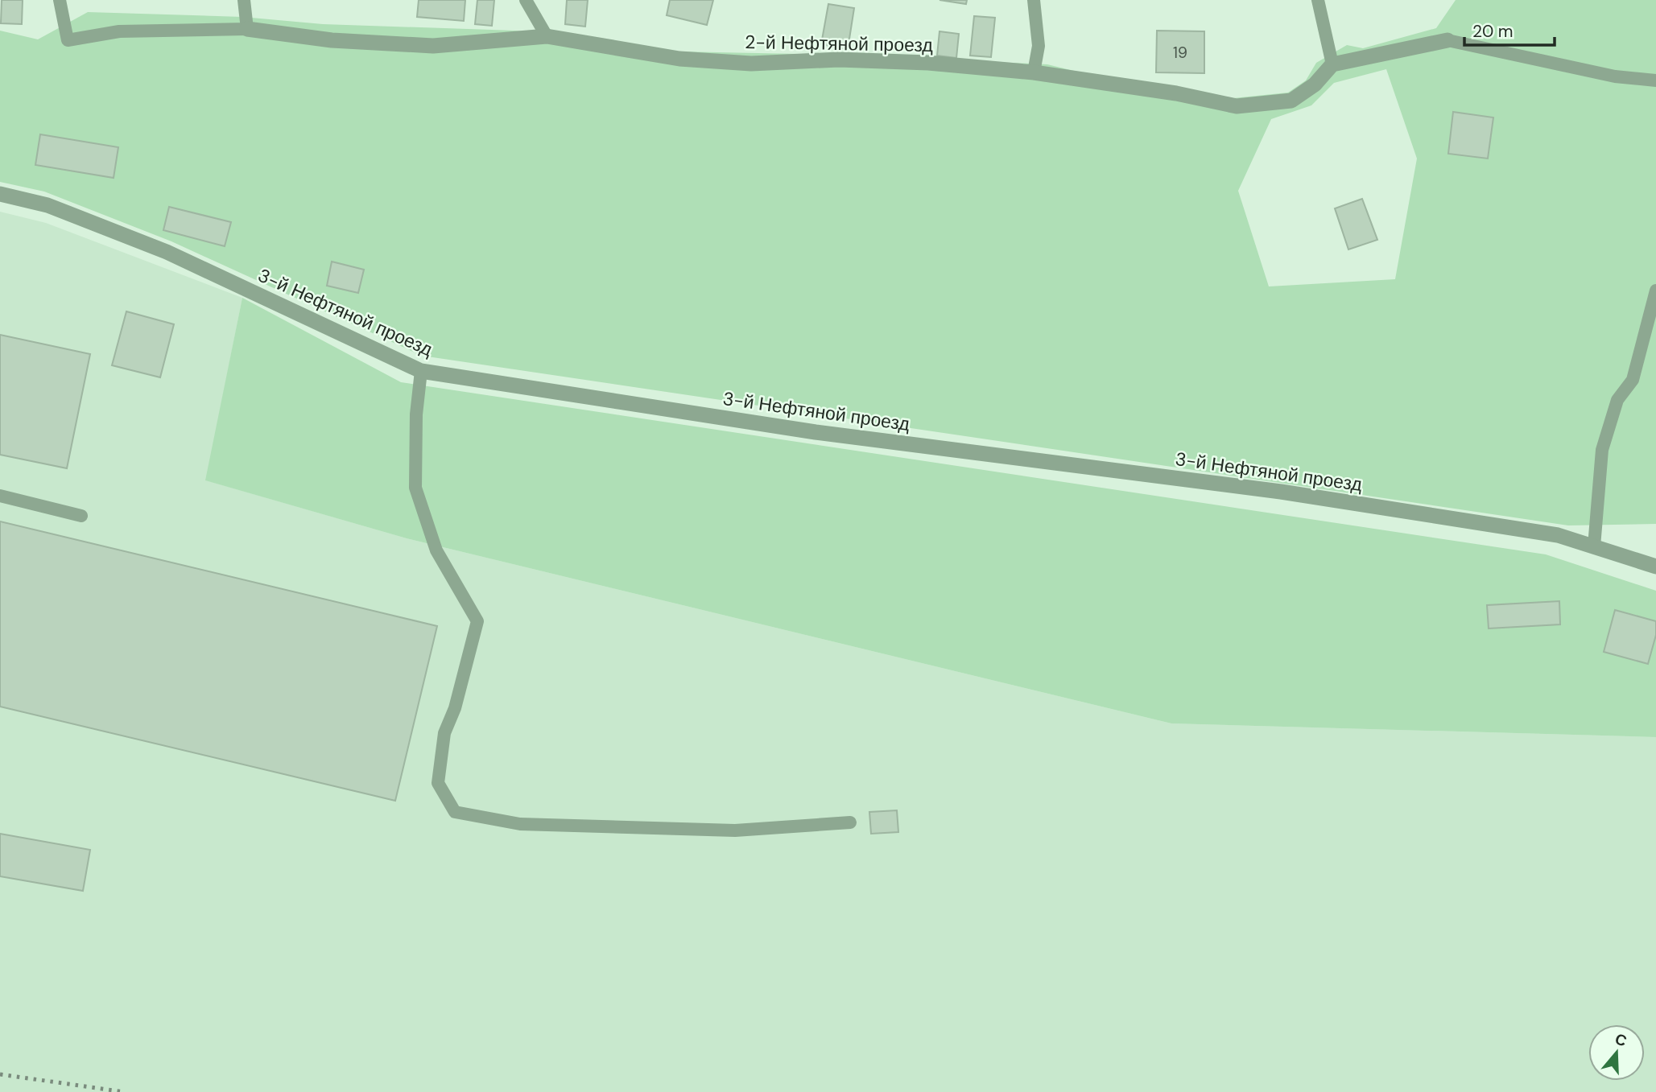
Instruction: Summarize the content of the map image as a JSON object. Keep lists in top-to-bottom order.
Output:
{
  "streets": {
    "street": ["2-й Нефтяной проезд", "3-й Нефтяной проезд"]
  },
  "house_numbers": ["19"],
  "scale_bar": "20 m",
  "north": "top"
}
